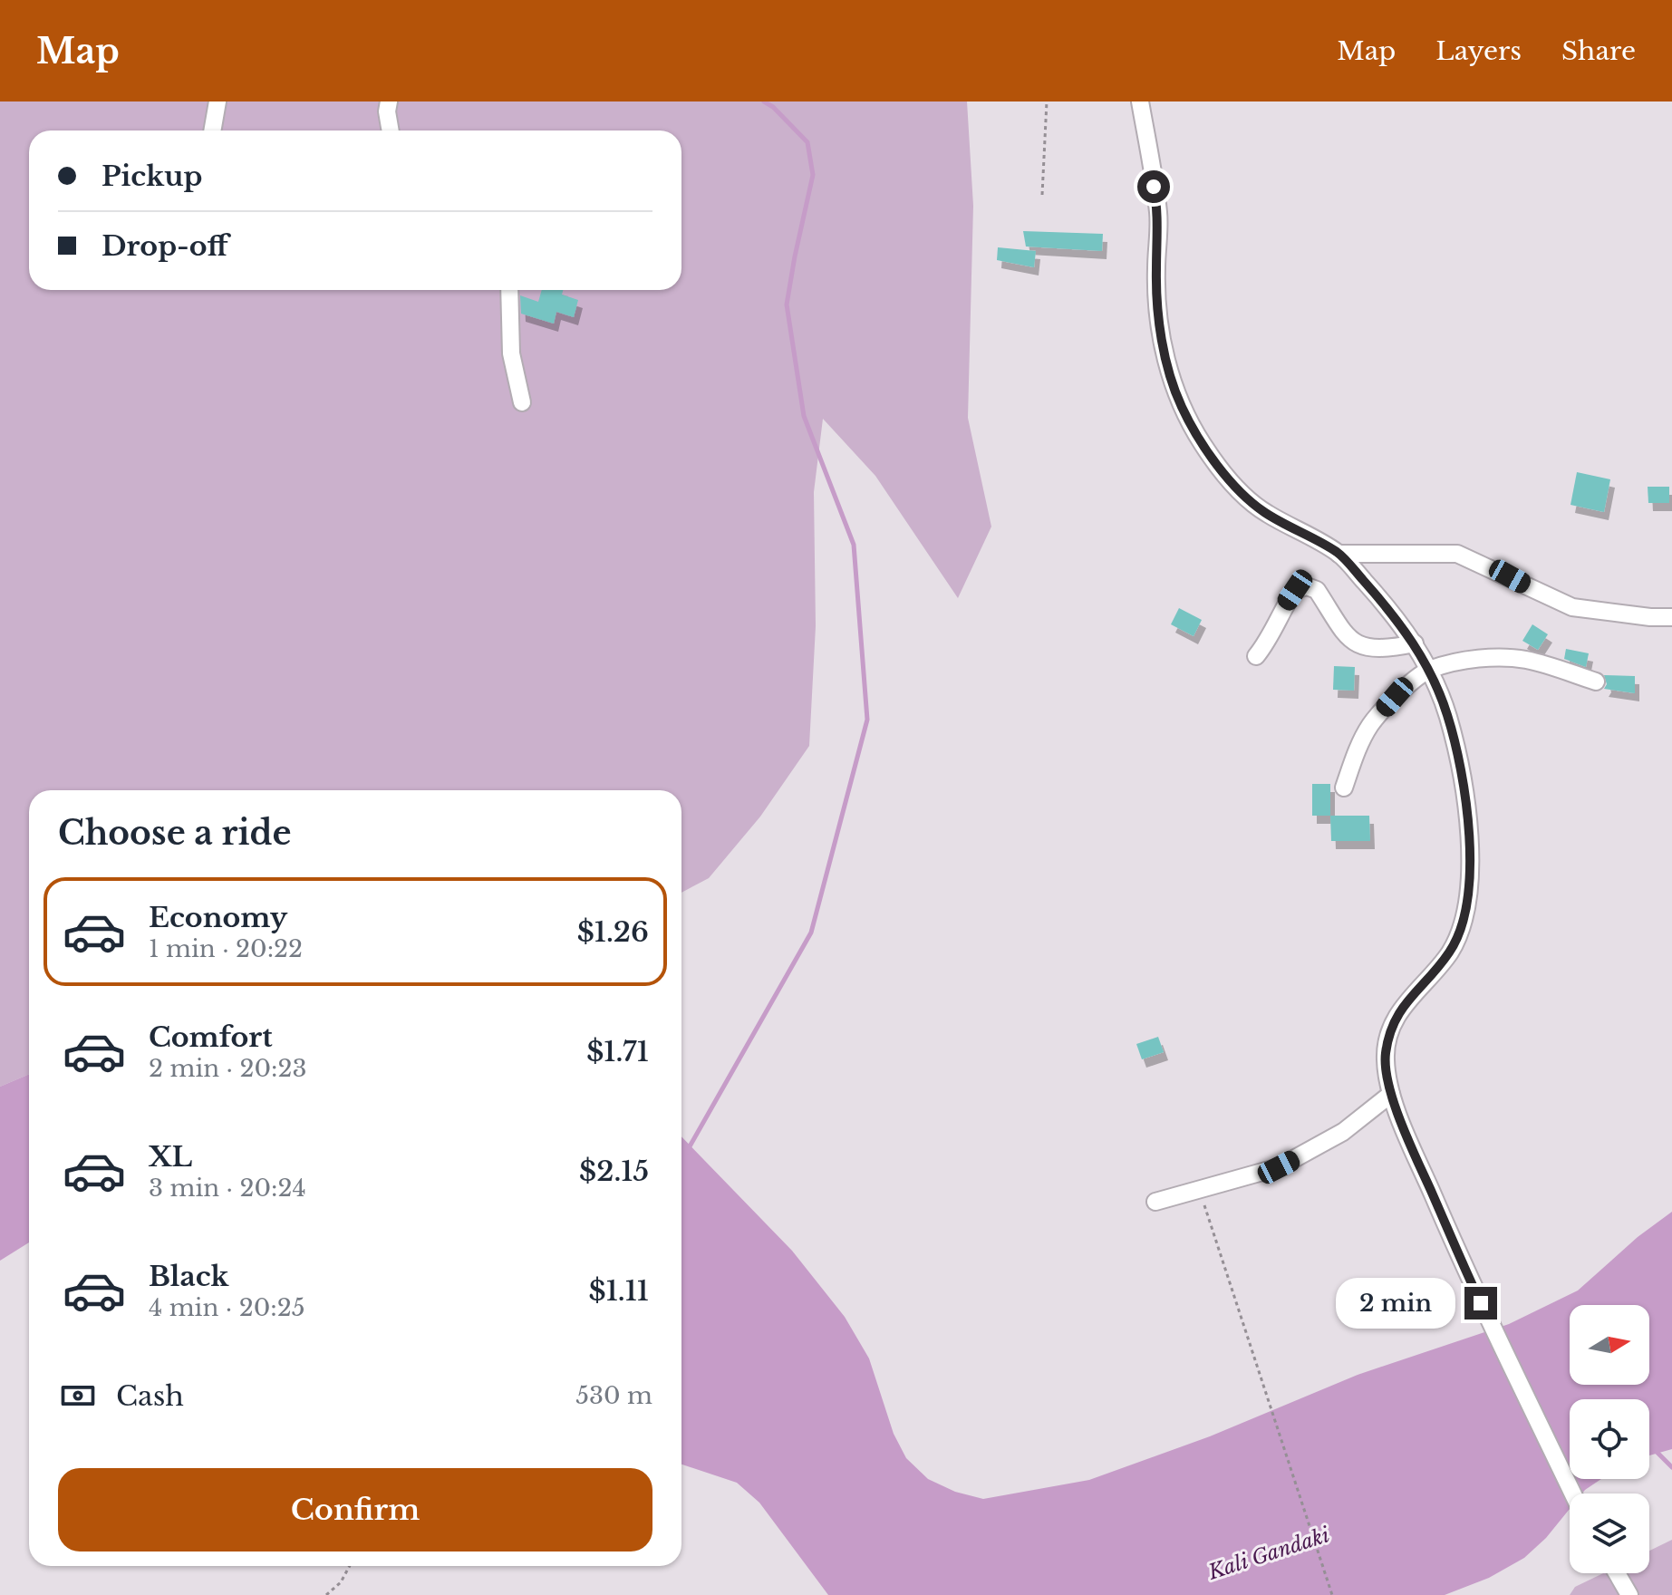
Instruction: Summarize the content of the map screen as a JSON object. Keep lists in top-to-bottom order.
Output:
{
  "water": ["Kali Gandaki"],
  "north": "right",
  "page": {
    "header": "Map",
    "nav": ["Map", "Layers", "Share"],
    "banner": ["Pickup", "Drop-off"],
    "heading": "Choose a ride",
    "list": [
      {
        "name": "Economy",
        "note": "1 min · 20:22",
        "value": "$1.26"
      },
      {
        "name": "Comfort",
        "note": "2 min · 20:23",
        "value": "$1.71"
      },
      {
        "name": "XL",
        "note": "3 min · 20:24",
        "value": "$2.15"
      },
      {
        "name": "Black",
        "note": "4 min · 20:25",
        "value": "$1.11"
      }
    ],
    "bubble": "2 min",
    "pay": ["Cash", "530 m"],
    "buttons": "Confirm"
  }
}
